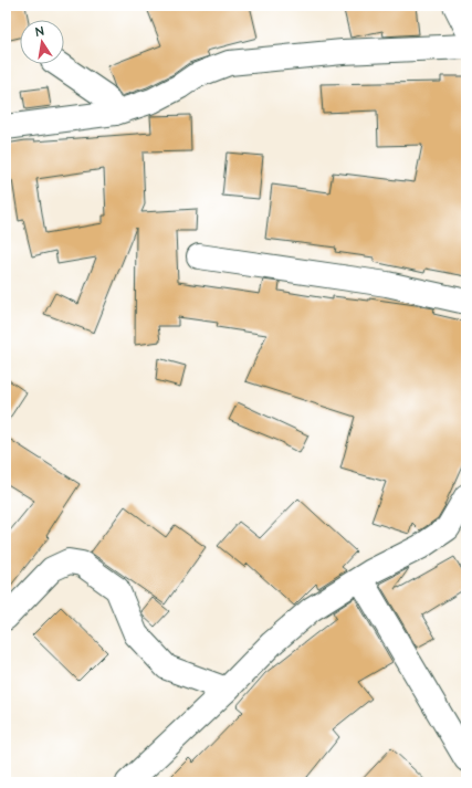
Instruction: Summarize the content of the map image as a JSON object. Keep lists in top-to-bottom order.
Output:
{
  "north": "top"
}
